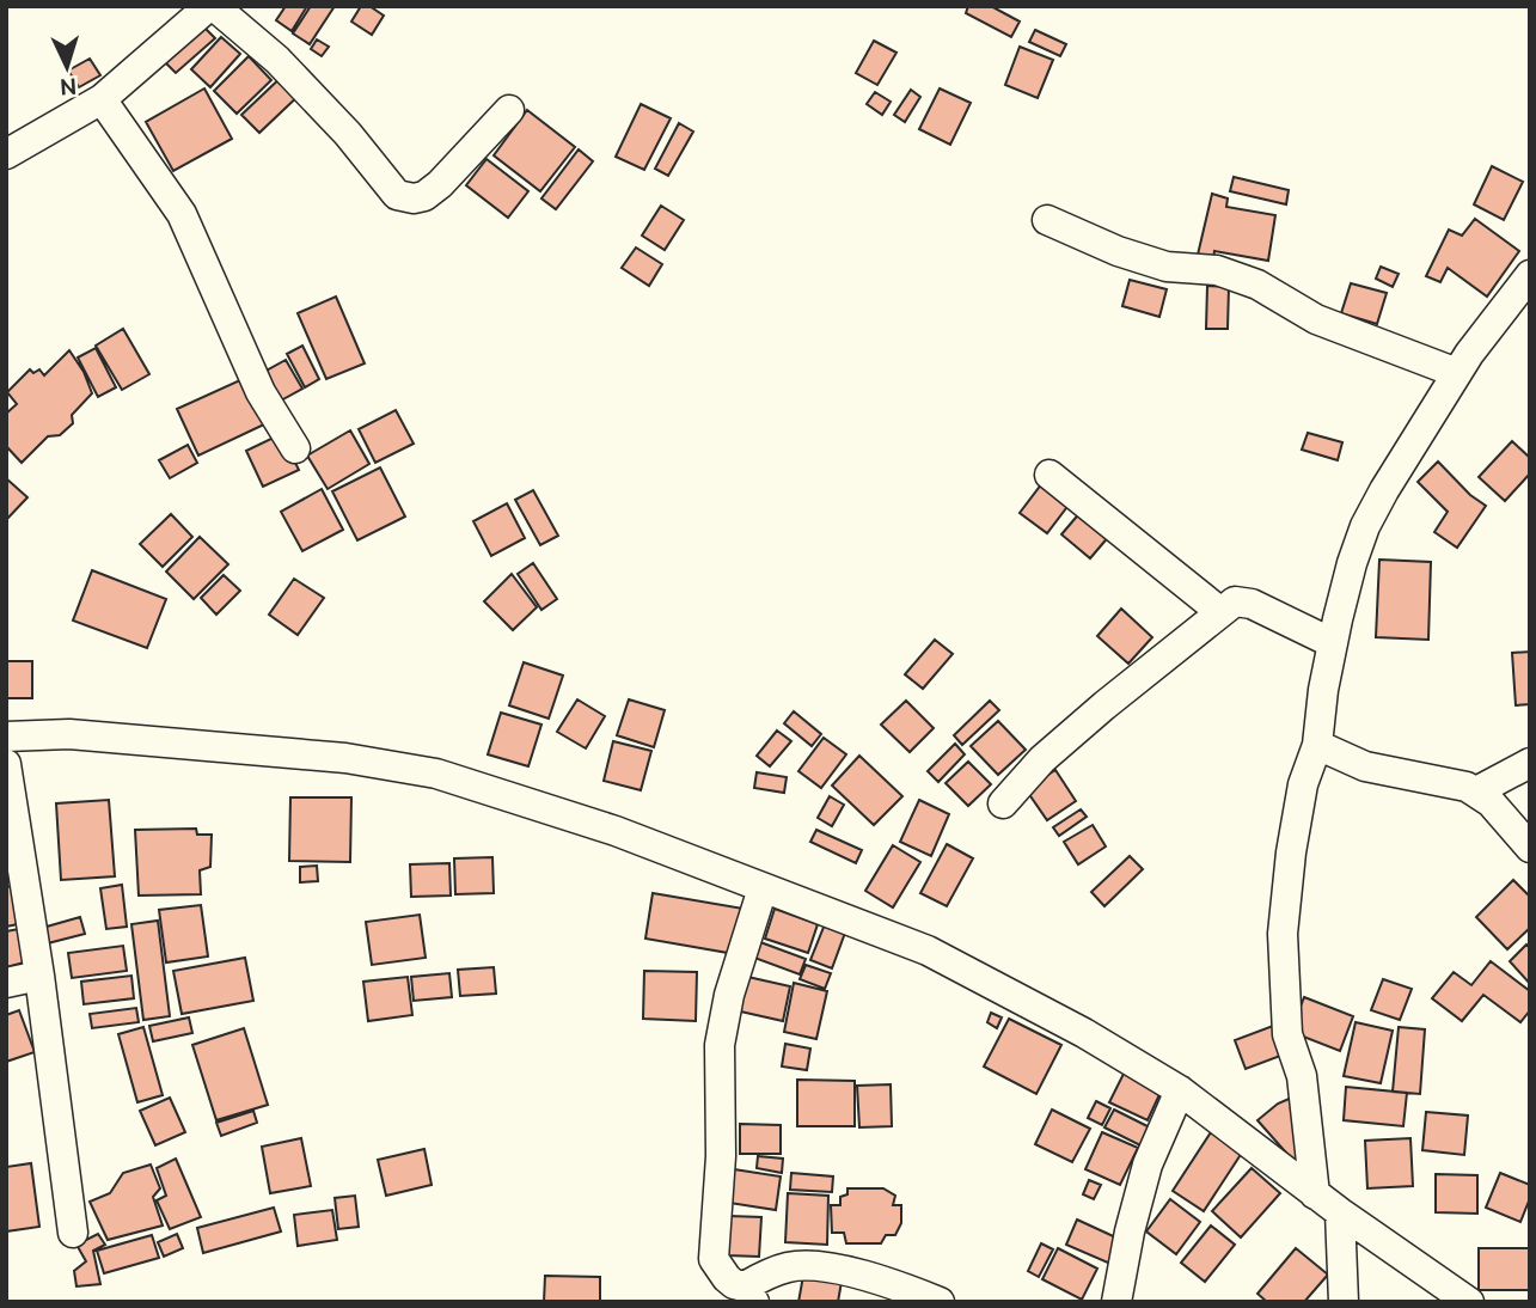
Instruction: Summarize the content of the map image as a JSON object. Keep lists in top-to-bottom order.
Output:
{
  "north": "bottom"
}
